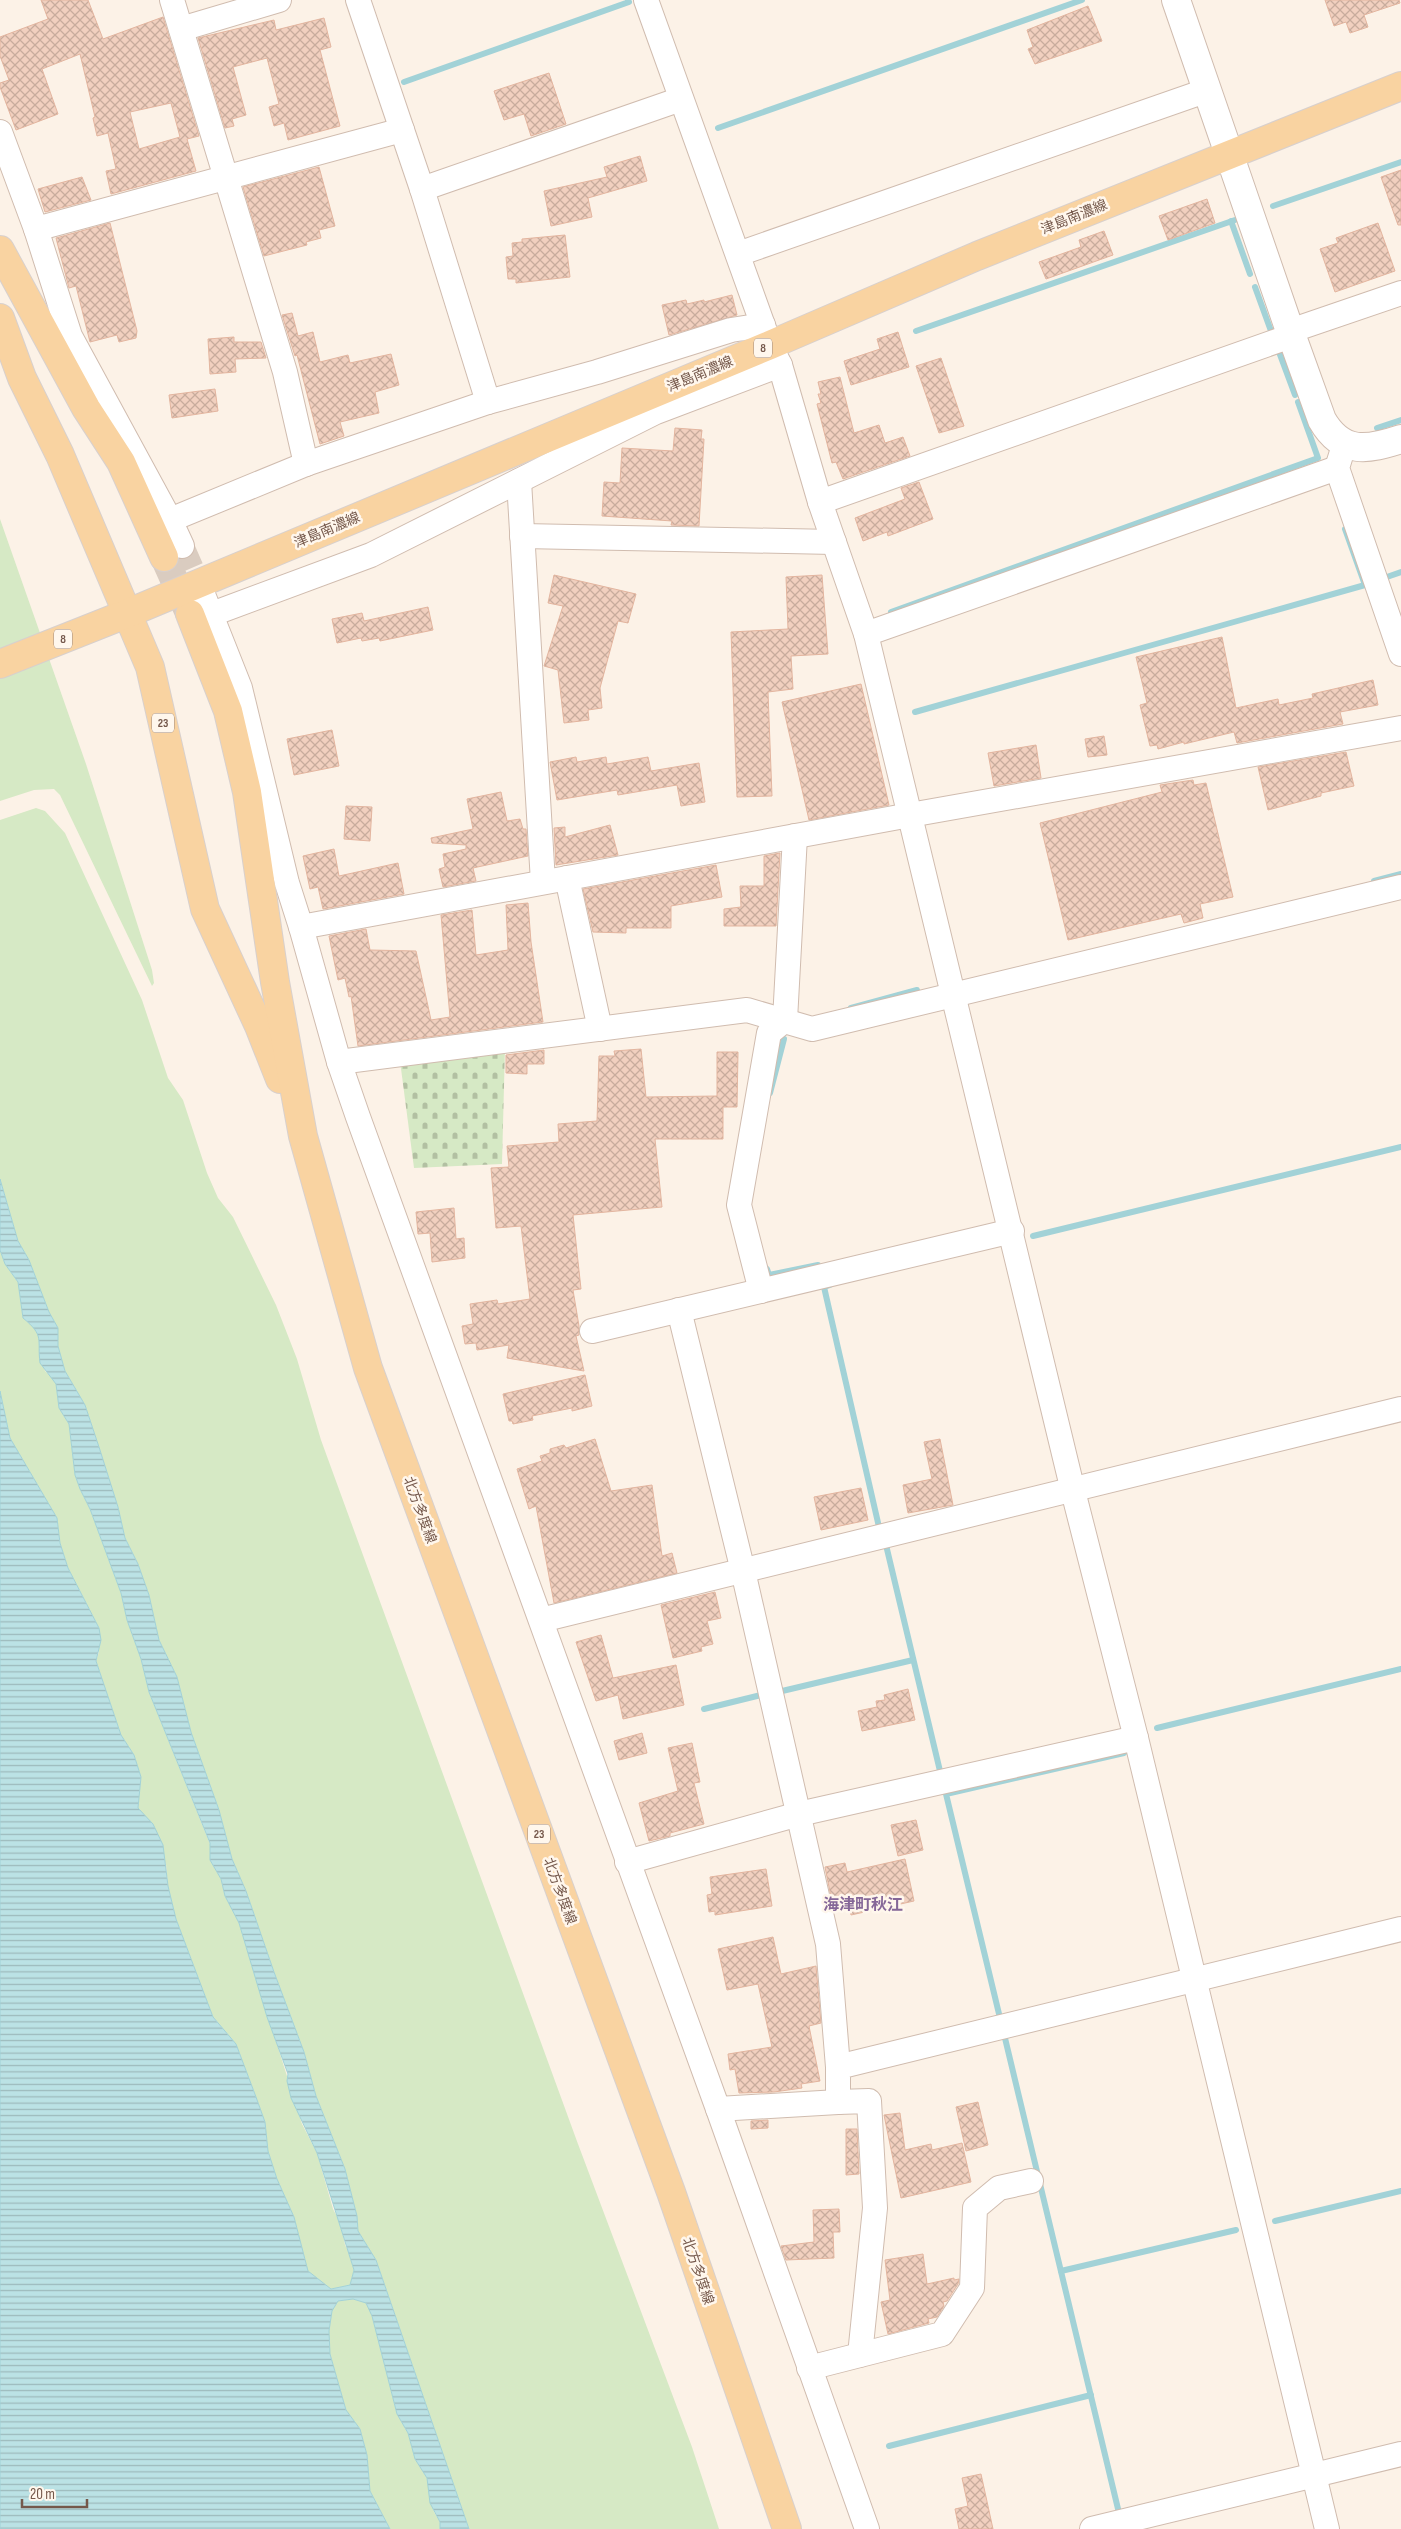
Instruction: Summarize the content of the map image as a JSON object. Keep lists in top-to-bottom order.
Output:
{
  "streets": {
    "main road": [
      "津島南濃線",
      "8",
      "23",
      "北方多度線"
    ]
  },
  "crossings": [
    ["津島南濃線", "23"],
    ["23", "北方多度線"]
  ],
  "districts": ["海津町秋江"],
  "scale_bar": "20 m"
}
